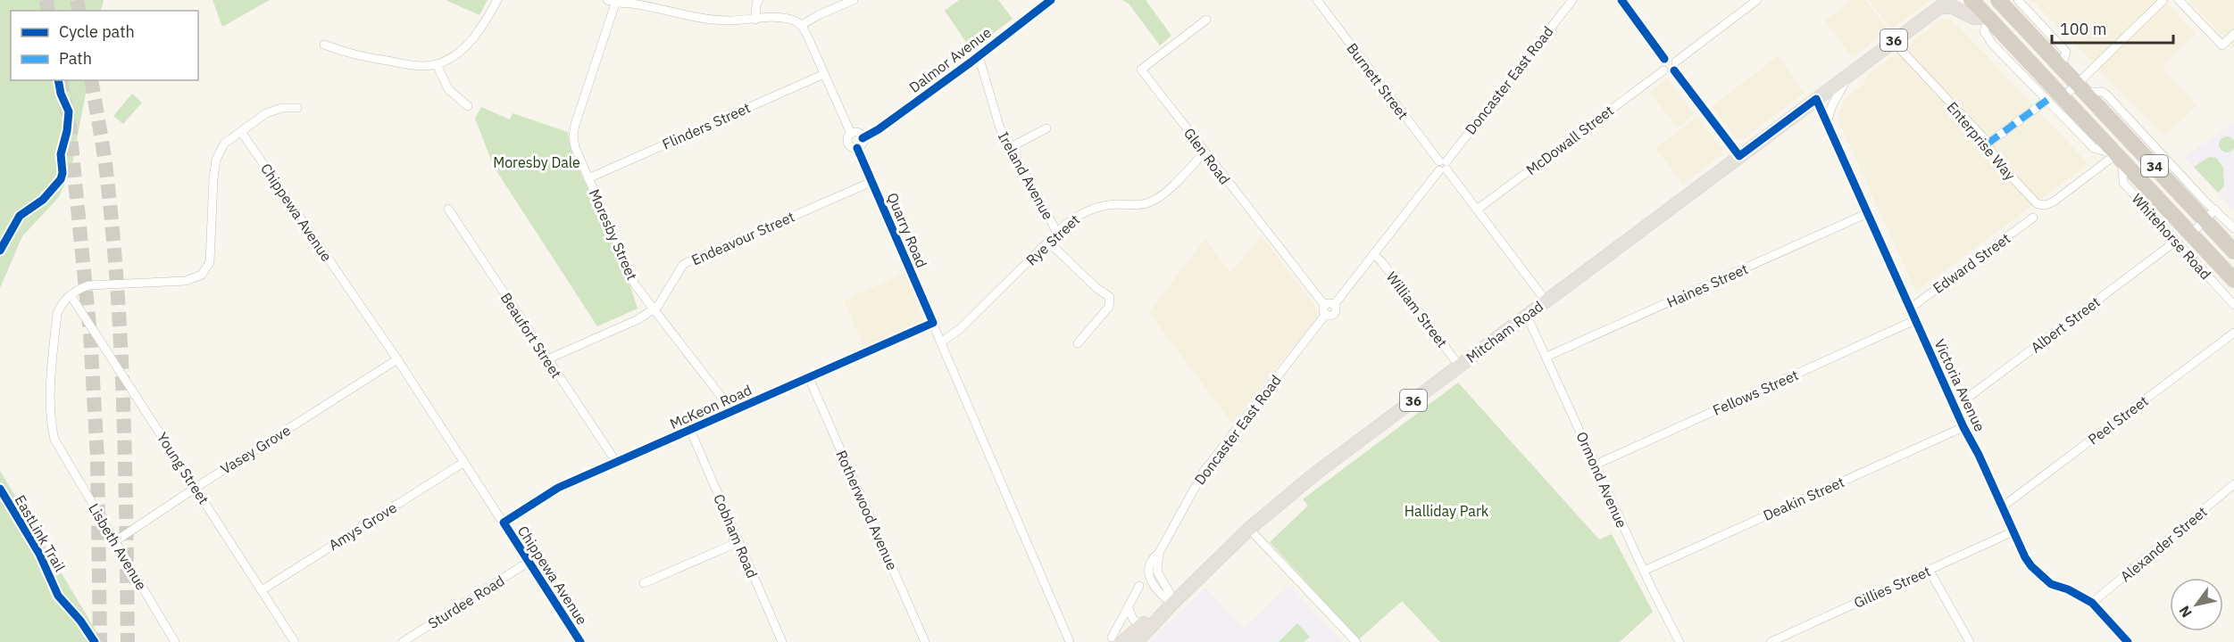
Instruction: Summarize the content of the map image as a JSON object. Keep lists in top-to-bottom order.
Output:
{
  "streets": {
    "highway": ["34", "Whitehorse Road"],
    "main road": ["36", "Mitcham Road"],
    "street": [
      "Dalmor Avenue",
      "Doncaster East Road",
      "Burnett Street",
      "Flinders Street",
      "McDowall Street",
      "Enterprise Way",
      "Glen Road",
      "Ireland Avenue",
      "Chippewa Avenue",
      "Quarry Road",
      "Moresby Street",
      "Endeavour Street",
      "Rye Street",
      "Edward Street",
      "Haines Street",
      "William Street",
      "Albert Street",
      "Beaufort Street",
      "Victoria Avenue",
      "Fellows Street",
      "McKeon Road",
      "Peel Street",
      "Vasey Grove",
      "Young Street",
      "Ormond Avenue",
      "Deakin Street",
      "Rotherwood Avenue",
      "Amys Grove",
      "Cobham Road",
      "Alexander Street",
      "Lisbeth Avenue",
      "Gillies Street",
      "Sturdee Road"
    ],
    "cycle path": ["EastLink Trail"]
  },
  "crossings": [
    ["Dalmor Avenue", "Ireland Avenue"],
    ["Dalmor Avenue", "Quarry Road"],
    ["Doncaster East Road", "Burnett Street"],
    ["Doncaster East Road", "Glen Road"],
    ["Doncaster East Road", "William Street"],
    ["Doncaster East Road", "Mitcham Road"],
    ["Burnett Street", "McDowall Street"],
    ["Burnett Street", "Mitcham Road"],
    ["Flinders Street", "Quarry Road"],
    ["Flinders Street", "Moresby Street"],
    ["Enterprise Way", "Whitehorse Road"],
    ["Enterprise Way", "Mitcham Road"],
    ["Glen Road", "Rye Street"],
    ["34", "Whitehorse Road"],
    ["Ireland Avenue", "Rye Street"],
    ["Chippewa Avenue", "McKeon Road"],
    ["Chippewa Avenue", "Vasey Grove"],
    ["Chippewa Avenue", "Amys Grove"],
    ["Chippewa Avenue", "Sturdee Road"],
    ["Quarry Road", "Endeavour Street"],
    ["Quarry Road", "Rye Street"],
    ["Quarry Road", "McKeon Road"],
    ["Moresby Street", "Endeavour Street"],
    ["Moresby Street", "McKeon Road"],
    ["Whitehorse Road", "Albert Street"],
    ["Endeavour Street", "Beaufort Street"],
    ["Edward Street", "Victoria Avenue"],
    ["Haines Street", "Victoria Avenue"],
    ["Haines Street", "Ormond Avenue"],
    ["William Street", "Mitcham Road"],
    ["Albert Street", "Victoria Avenue"],
    ["Mitcham Road", "Victoria Avenue"],
    ["Mitcham Road", "Ormond Avenue"],
    ["Beaufort Street", "McKeon Road"],
    ["Victoria Avenue", "Fellows Street"],
    ["Victoria Avenue", "Peel Street"],
    ["Victoria Avenue", "Deakin Street"],
    ["Victoria Avenue", "Alexander Street"],
    ["Victoria Avenue", "Gillies Street"],
    ["Fellows Street", "Ormond Avenue"],
    ["McKeon Road", "Rotherwood Avenue"],
    ["McKeon Road", "Cobham Road"],
    ["Vasey Grove", "Young Street"],
    ["Vasey Grove", "Lisbeth Avenue"],
    ["Young Street", "Amys Grove"],
    ["Young Street", "Lisbeth Avenue"],
    ["Ormond Avenue", "Deakin Street"]
  ],
  "parks": ["Moresby Dale", "Halliday Park"],
  "legend": ["Cycle path", "Path"],
  "scale_bar": "100 m",
  "north": "bottom left"
}
